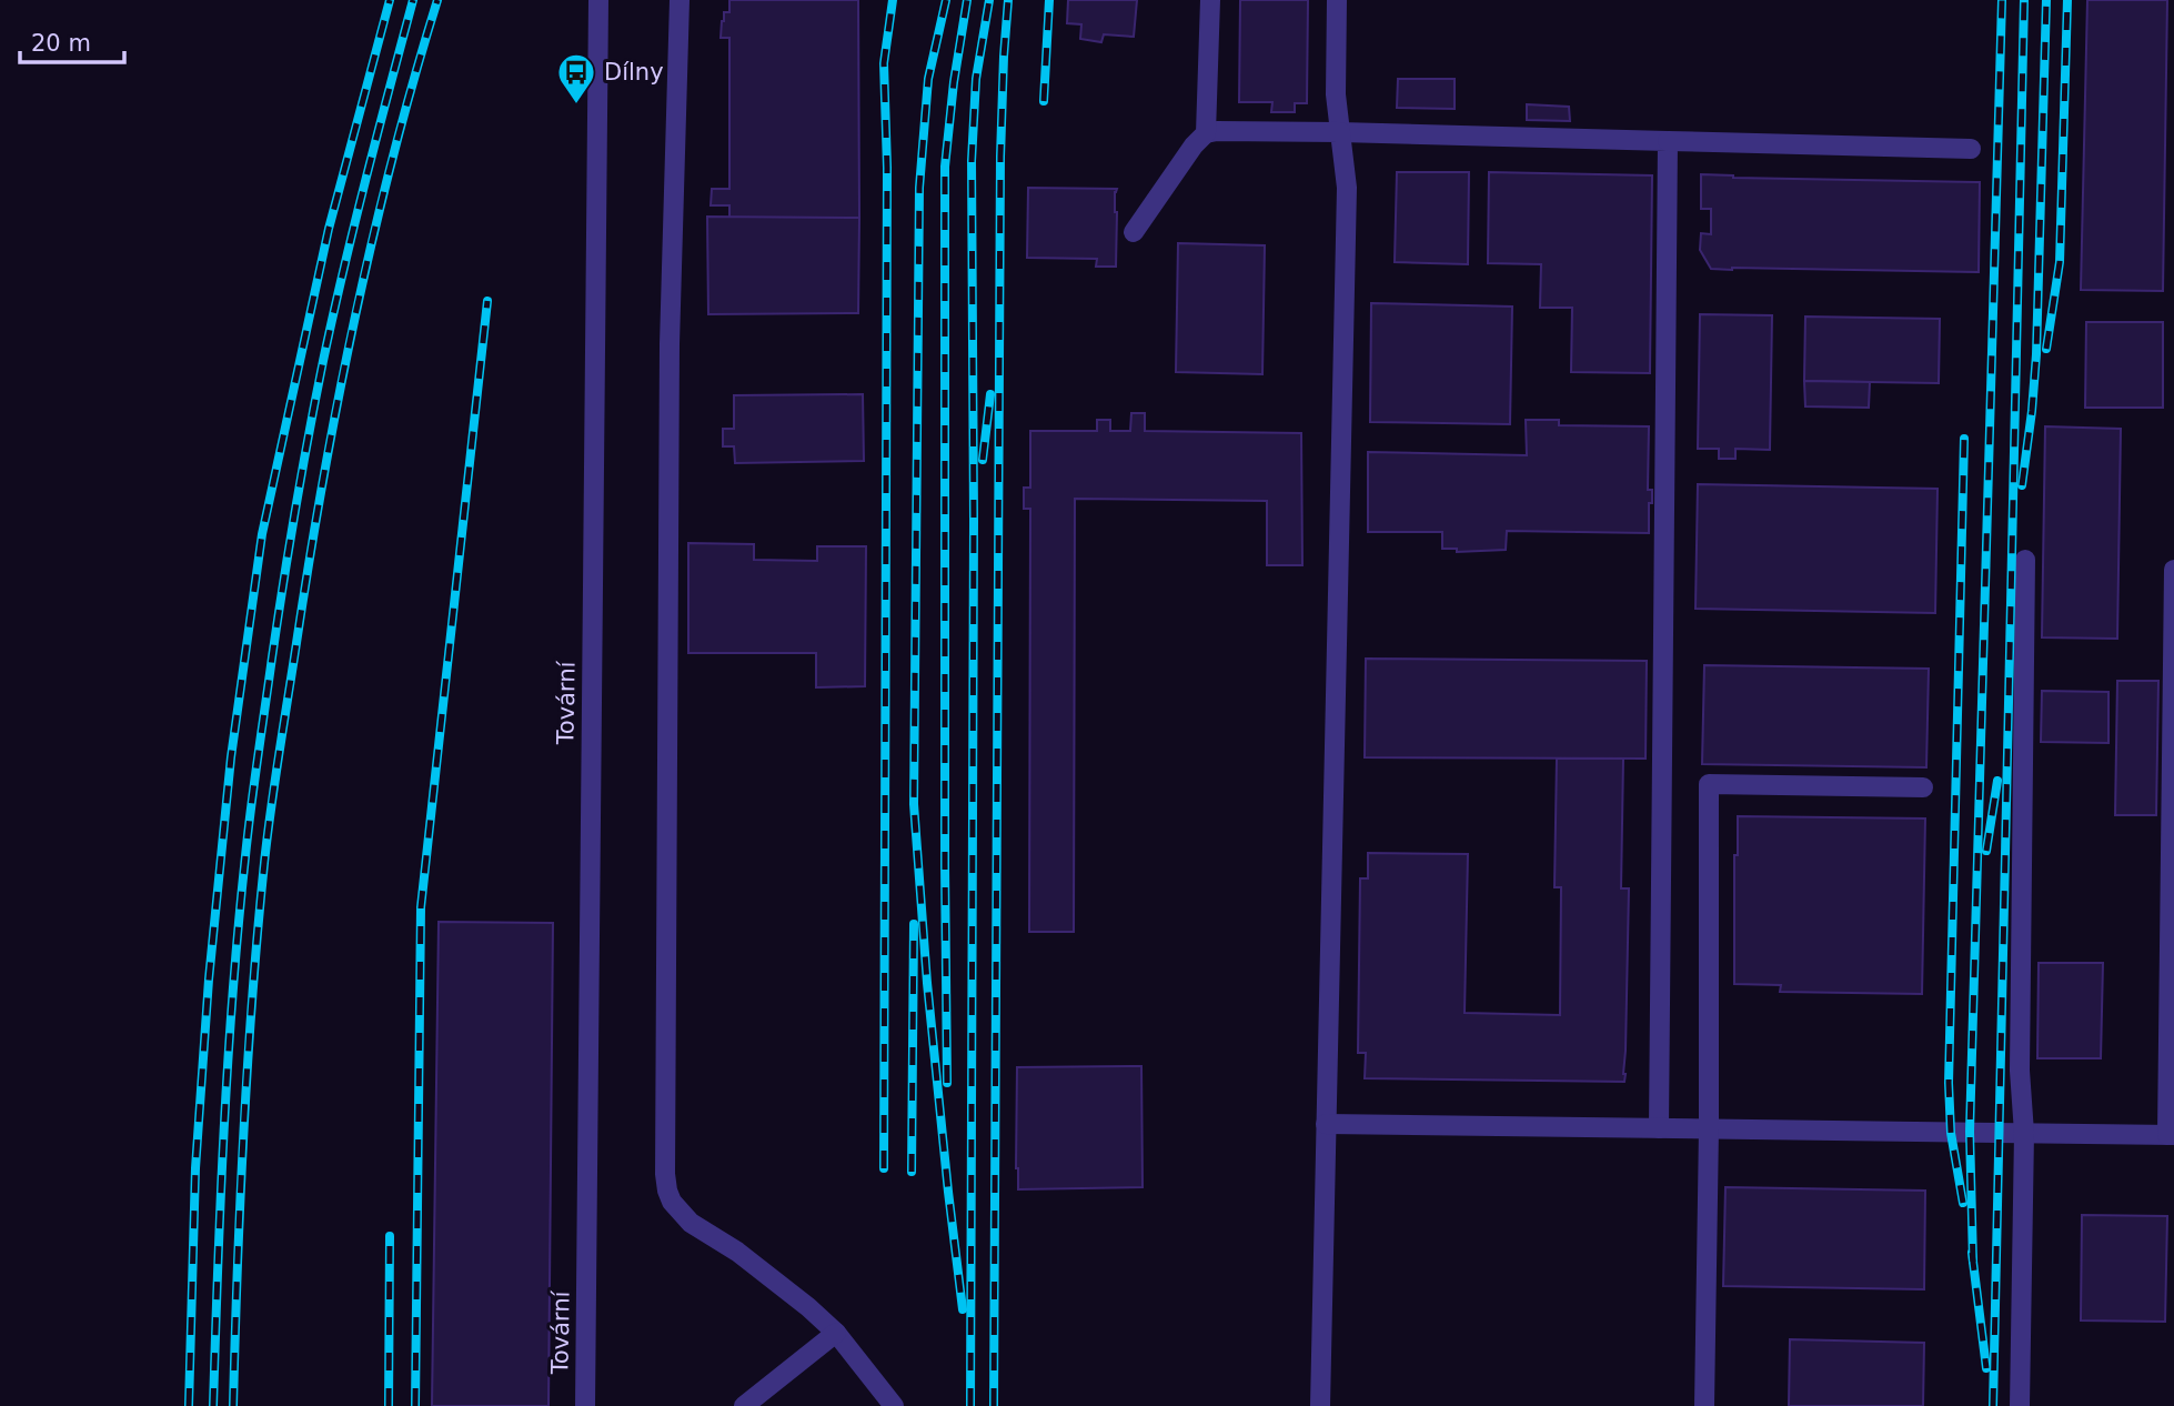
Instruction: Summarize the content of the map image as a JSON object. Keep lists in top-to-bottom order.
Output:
{
  "streets": {
    "street": ["Tovární"]
  },
  "places": {
    "bus stop": ["Dílny"]
  },
  "scale_bar": "20 m"
}
